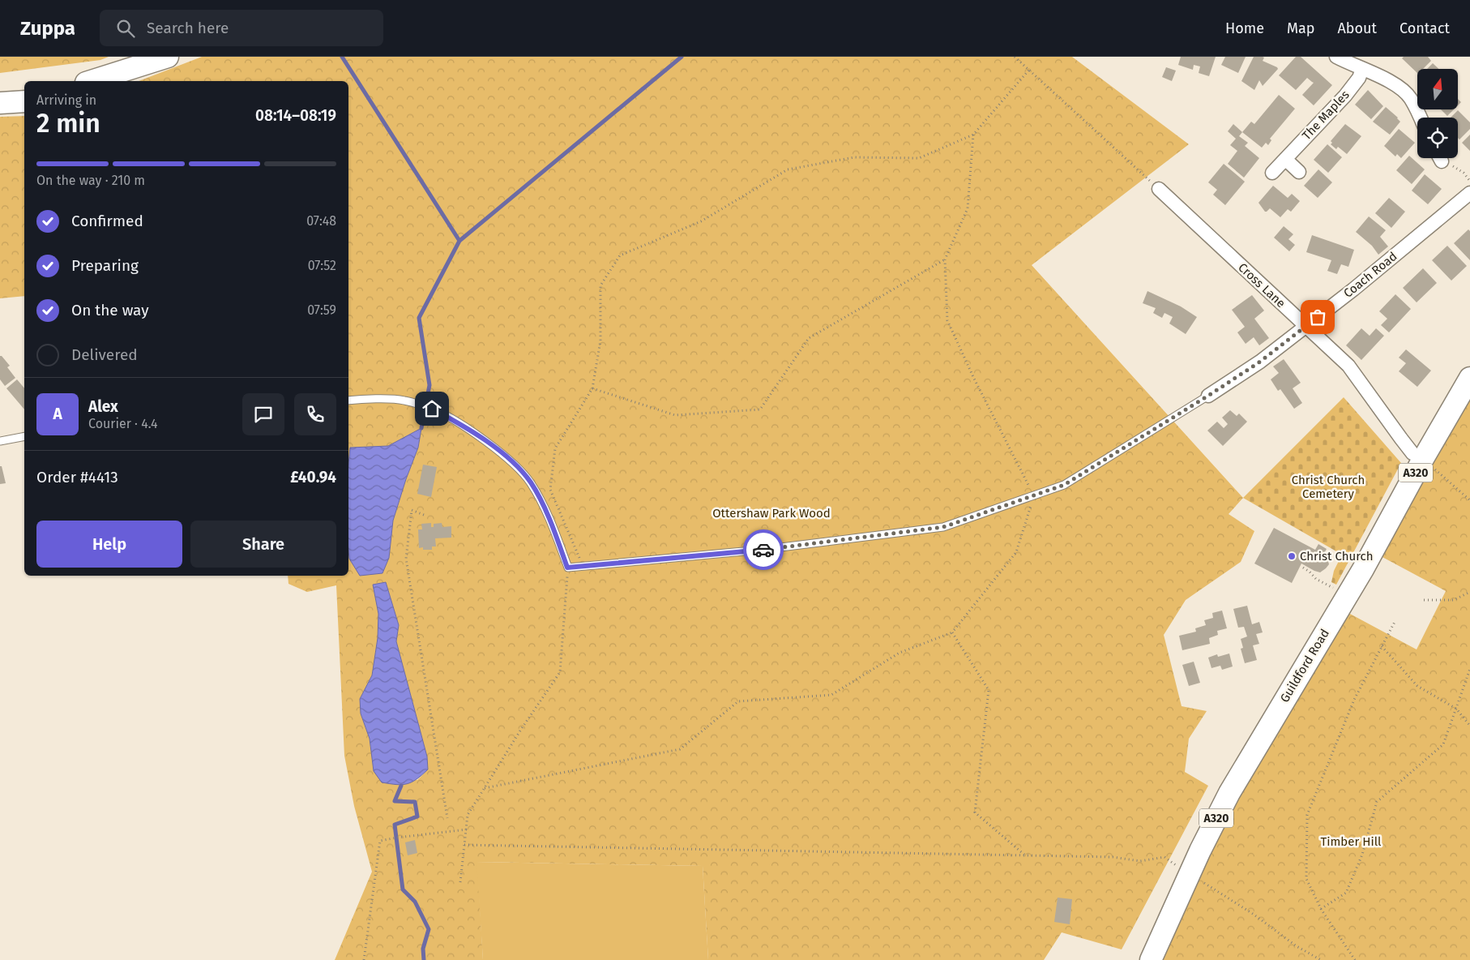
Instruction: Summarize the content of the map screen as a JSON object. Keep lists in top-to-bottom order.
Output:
{
  "streets": {
    "main road": ["A320", "Guildford Road"],
    "street": ["The Maples", "Coach Road", "Cross Lane"]
  },
  "crossings": [
    ["Coach Road", "Cross Lane"],
    ["Cross Lane", "Guildford Road"]
  ],
  "parks": ["Christ Church Cemetery", "Ottershaw Park Wood", "Timber Hill"],
  "places": ["Christ Church"],
  "north": "top",
  "page": {
    "header": "Zuppa",
    "search": "Search here",
    "nav": [
      "Home",
      "Map",
      "About",
      "Contact"
    ],
    "heading": ["2 min", "Arriving in", "08:14–08:19"],
    "panel": [
      "Alex",
      "Courier · 4.4",
      "Order #4413",
      "£40.94"
    ],
    "bar": "On the way · 210 m",
    "list": [
      ["Confirmed", "07:48"],
      ["Preparing", "07:52"],
      ["On the way", "07:59"],
      "Delivered"
    ],
    "round": "A",
    "buttons": ["Help", "Share"]
  }
}
